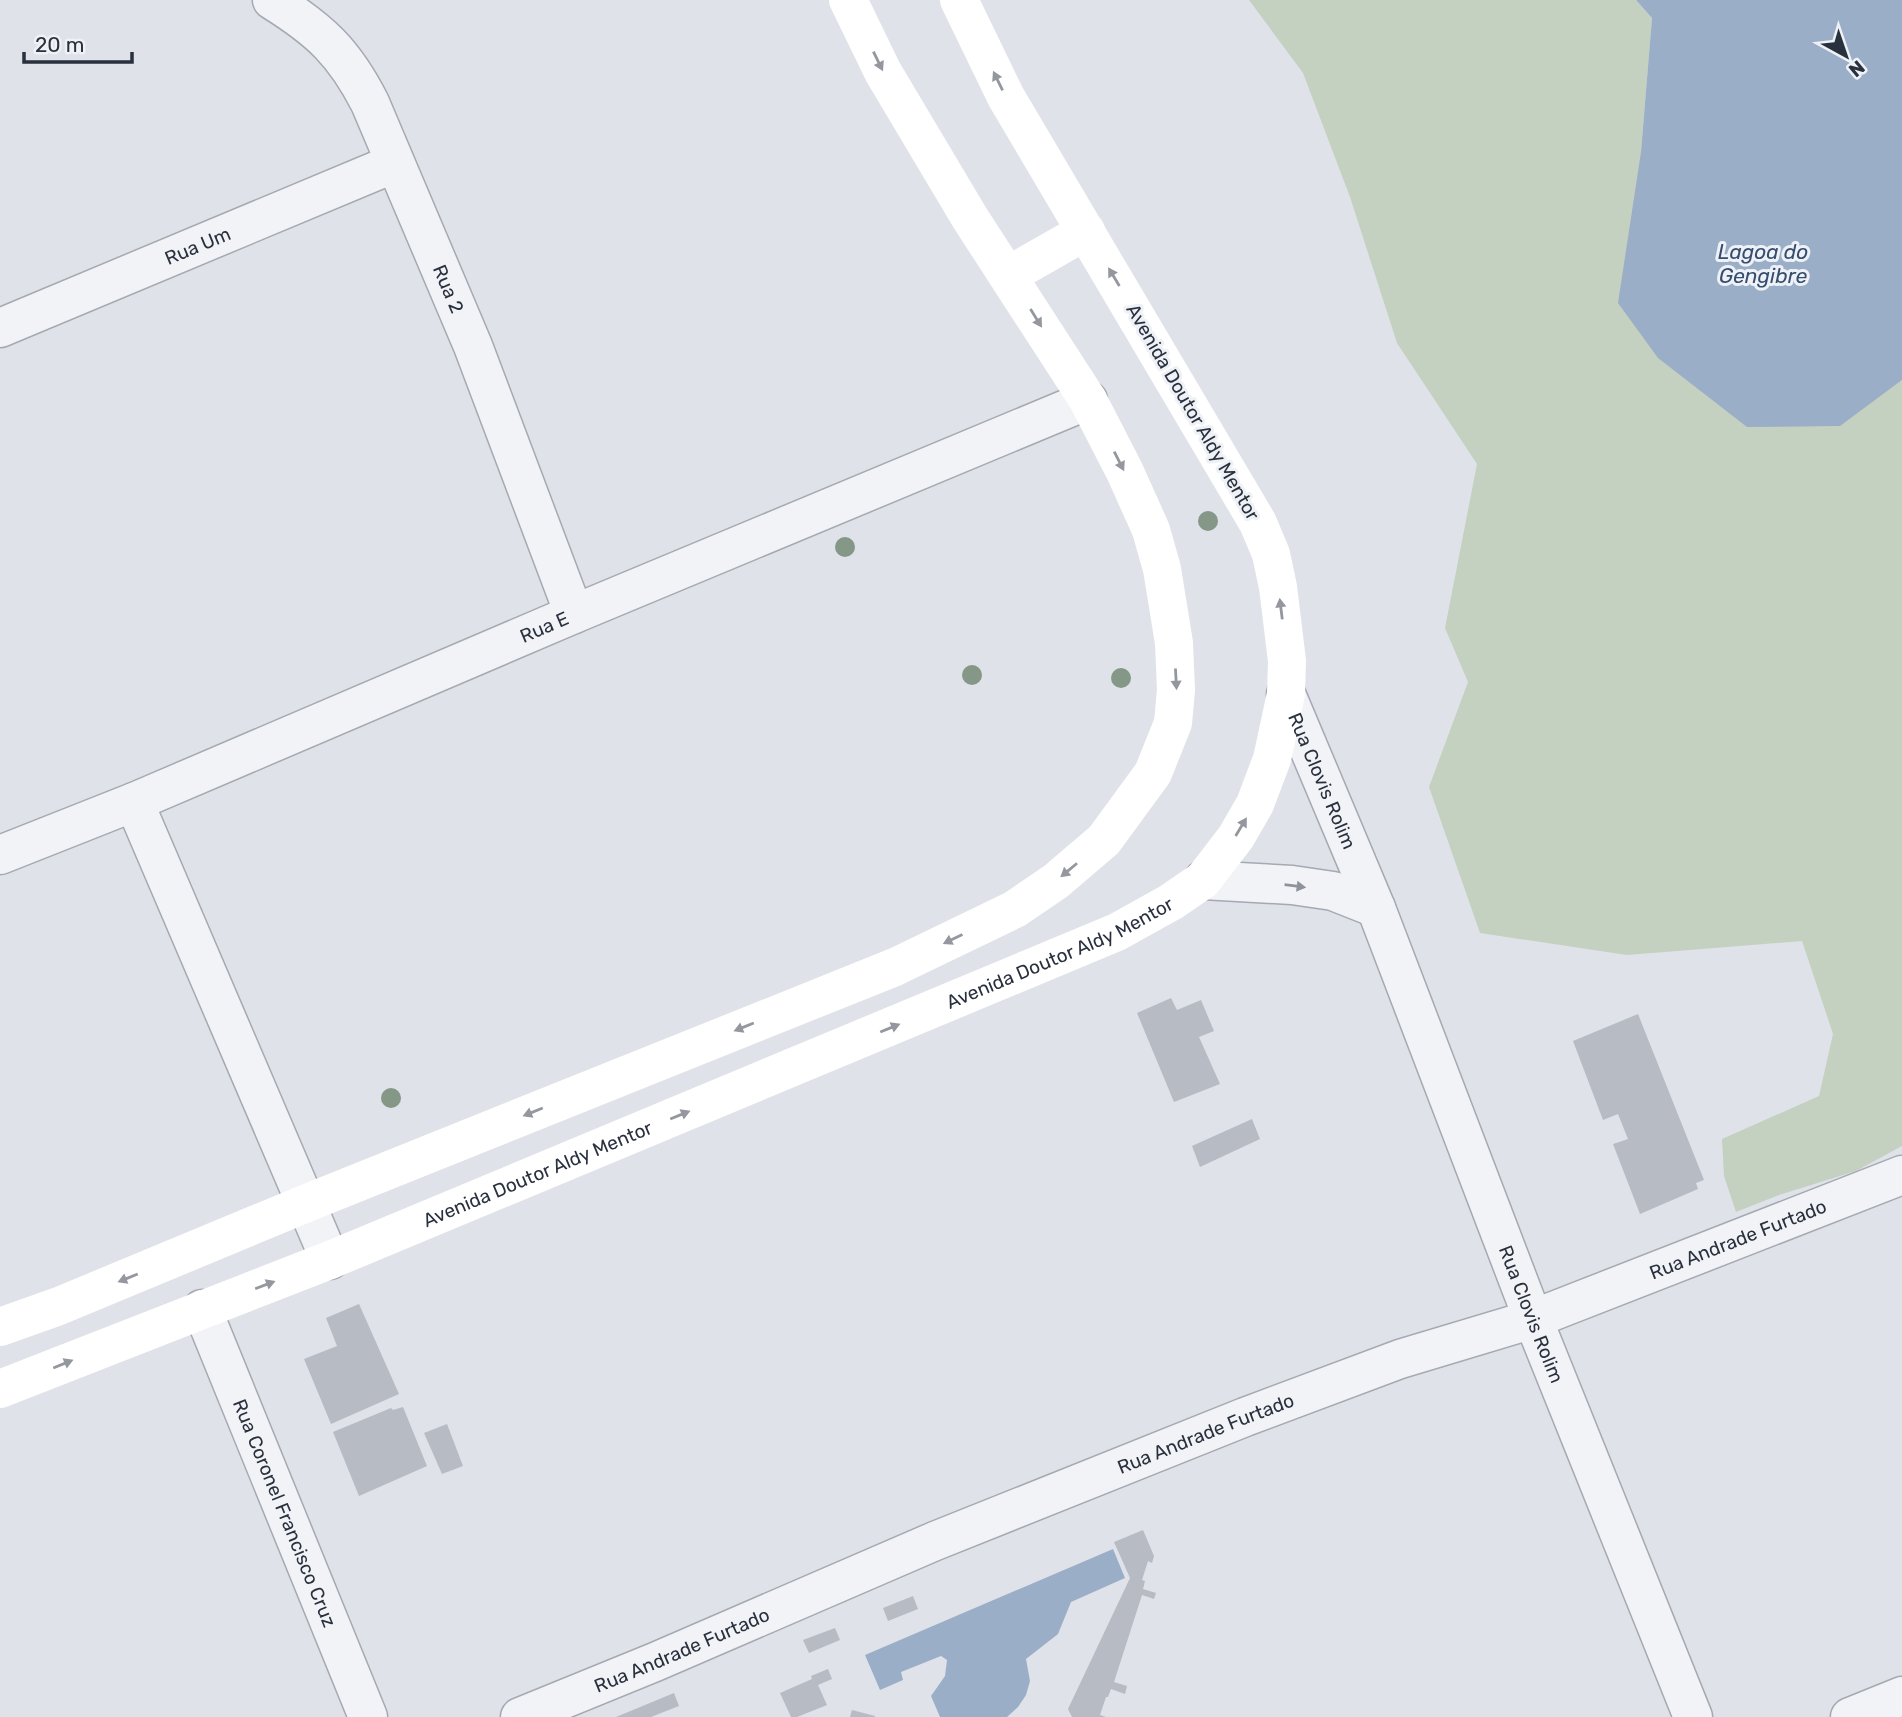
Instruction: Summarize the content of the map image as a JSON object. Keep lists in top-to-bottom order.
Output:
{
  "streets": {
    "street": [
      "Rua Um",
      "Rua 2",
      "Avenida Doutor Aldy Mentor",
      "Rua E",
      "Rua Clovis Rolim",
      "Rua Andrade Furtado",
      "Rua Coronel Francisco Cruz"
    ]
  },
  "crossings": [
    ["Rua Um", "Rua 2"],
    ["Rua 2", "Rua E"],
    ["Avenida Doutor Aldy Mentor", "Rua Clovis Rolim"],
    ["Avenida Doutor Aldy Mentor", "Rua Coronel Francisco Cruz"],
    ["Rua Clovis Rolim", "Rua Andrade Furtado"]
  ],
  "water": ["Lagoa do Gengibre"],
  "scale_bar": "20 m",
  "north": "bottom right"
}
